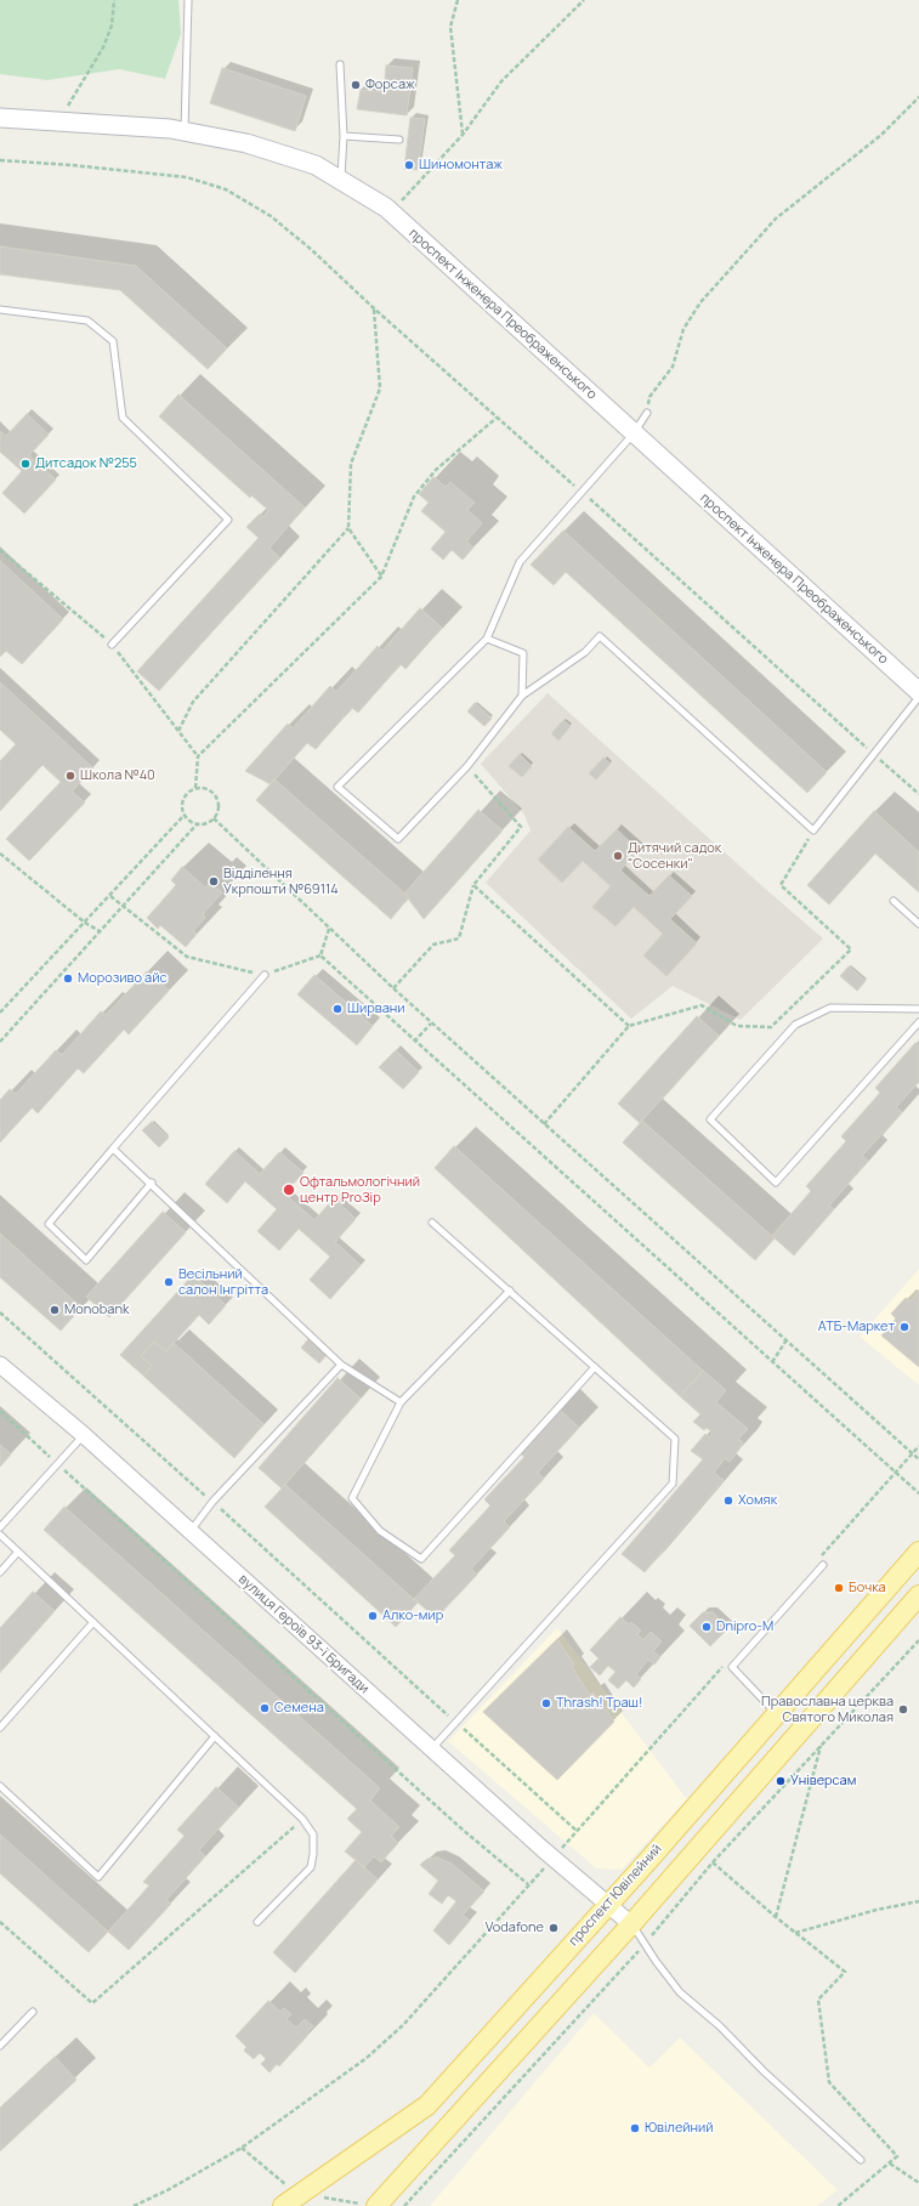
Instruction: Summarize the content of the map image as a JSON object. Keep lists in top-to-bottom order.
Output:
{
  "streets": {
    "main road": ["проспект Інженера Преображенського", "проспект Ювілейний"],
    "street": ["вулиця Героїв 93-ї Бригади"]
  },
  "crossings": [
    ["вулиця Героїв 93-ї Бригади", "проспект Ювілейний"]
  ],
  "places": [
    "Форсаж",
    "Шиномонтаж",
    "Дитсадок №255",
    "Школа №40",
    "Дитячий садок \"Сосенки\"",
    "Відділення Укрпошти №69114",
    "Морозиво айс",
    "Ширвани",
    "Офтальмологічний центр ProЗір",
    "Весільний салон Інгрітта",
    "Monobank",
    "АТБ-Маркет",
    "Хомяк",
    "Бочка",
    "Алко-мир",
    "Dnipro-M",
    "Thrash! Траш!",
    "Семена",
    "Православна церква Святого Миколая",
    "Універсам",
    "Vodafone",
    "Ювілейний"
  ]
}
